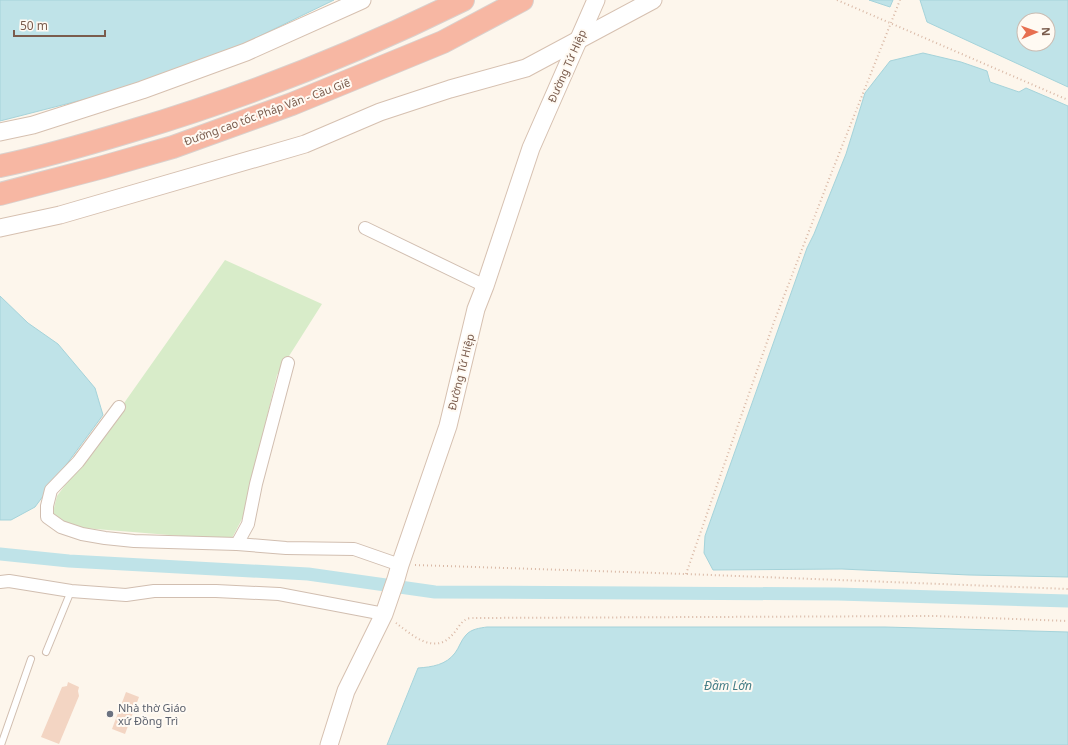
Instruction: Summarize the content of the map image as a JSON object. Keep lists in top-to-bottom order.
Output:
{
  "streets": {
    "highway": ["Đường cao tốc Pháp Vân - Cầu Giẽ"],
    "street": ["Đường Tứ Hiệp"]
  },
  "water": ["Đầm Lớn"],
  "places": ["Nhà thờ Giáo xứ Đồng Trì"],
  "scale_bar": "50 m",
  "north": "right"
}
